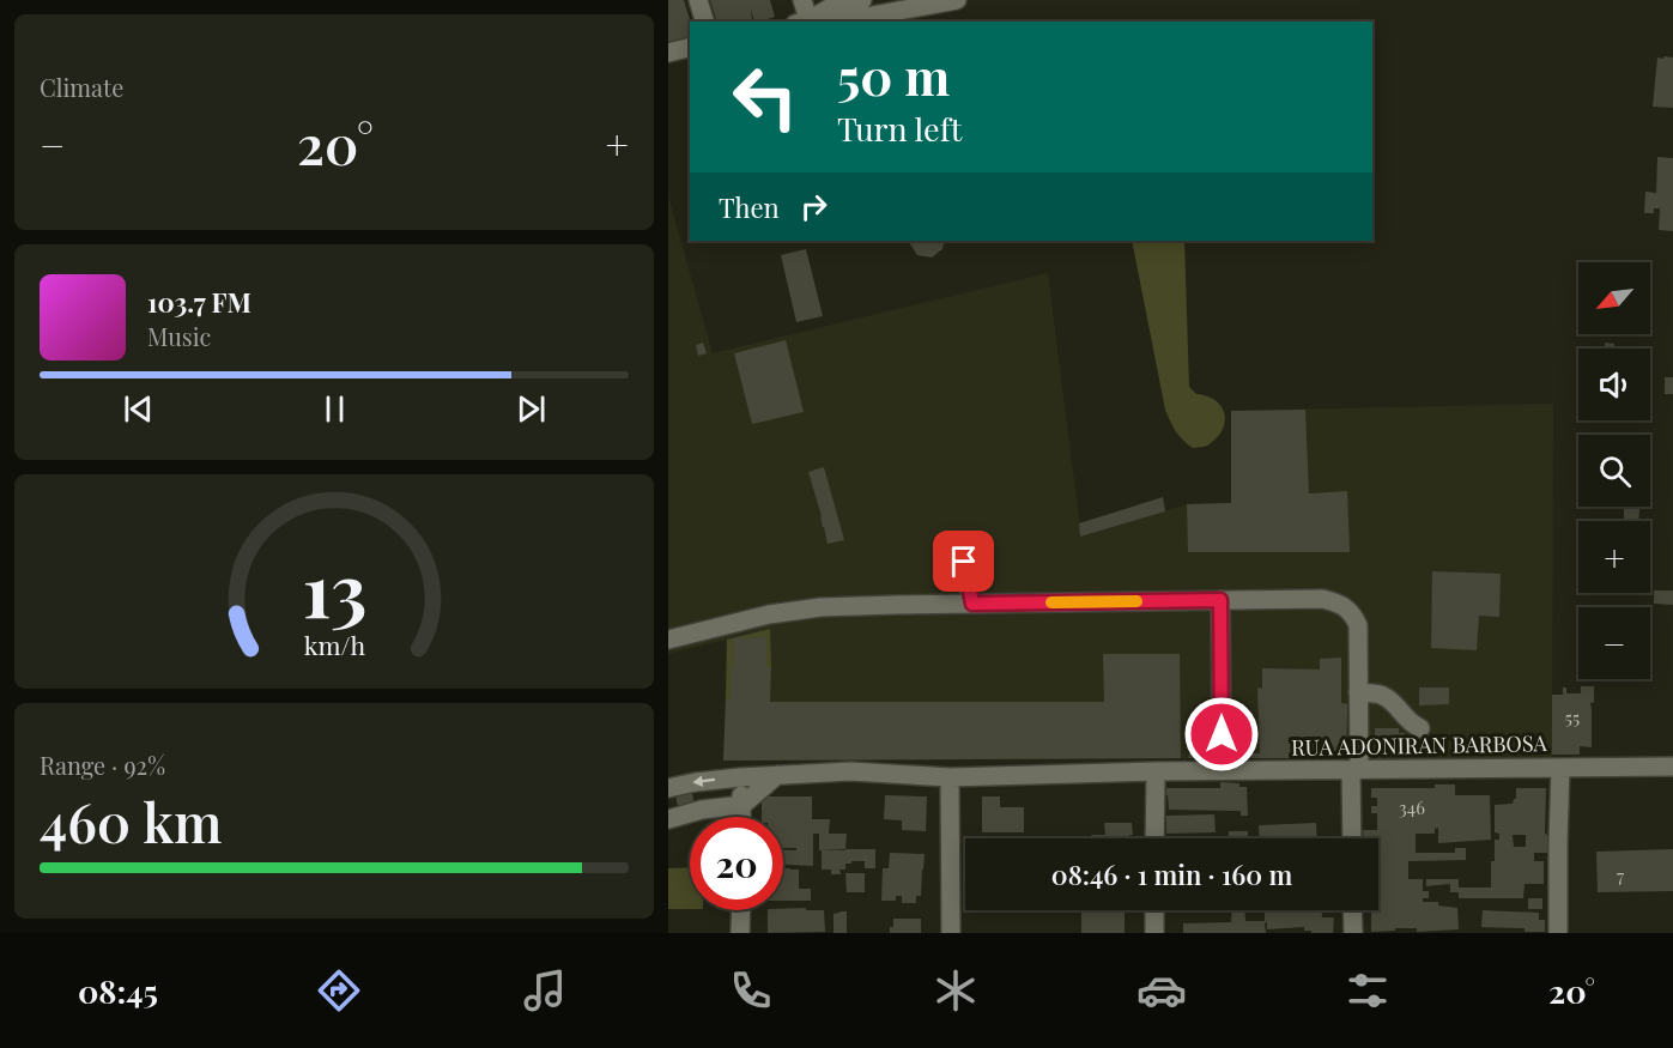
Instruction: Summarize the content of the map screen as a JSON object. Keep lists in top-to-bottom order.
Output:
{
  "streets": {
    "street": ["RUA ADONIRAN BARBOSA"]
  },
  "house_numbers": ["55", "346", "7"],
  "north": "bottom left",
  "page": {
    "tile": [
      "Climate",
      ["Range · 92%", "460 km"]
    ],
    "turn": ["50 m", "Turn left"],
    "heat": ["−", "20°", "+"],
    "then": "Then",
    "map_buttons": ["+", "−"],
    "song": ["103.7 FM", "Music"],
    "limit": "20",
    "trip": "08:46 · 1 min · 160 m",
    "tabs": ["08:45", "20°"],
    "gauge": ["13", "km/h"]
  }
}
